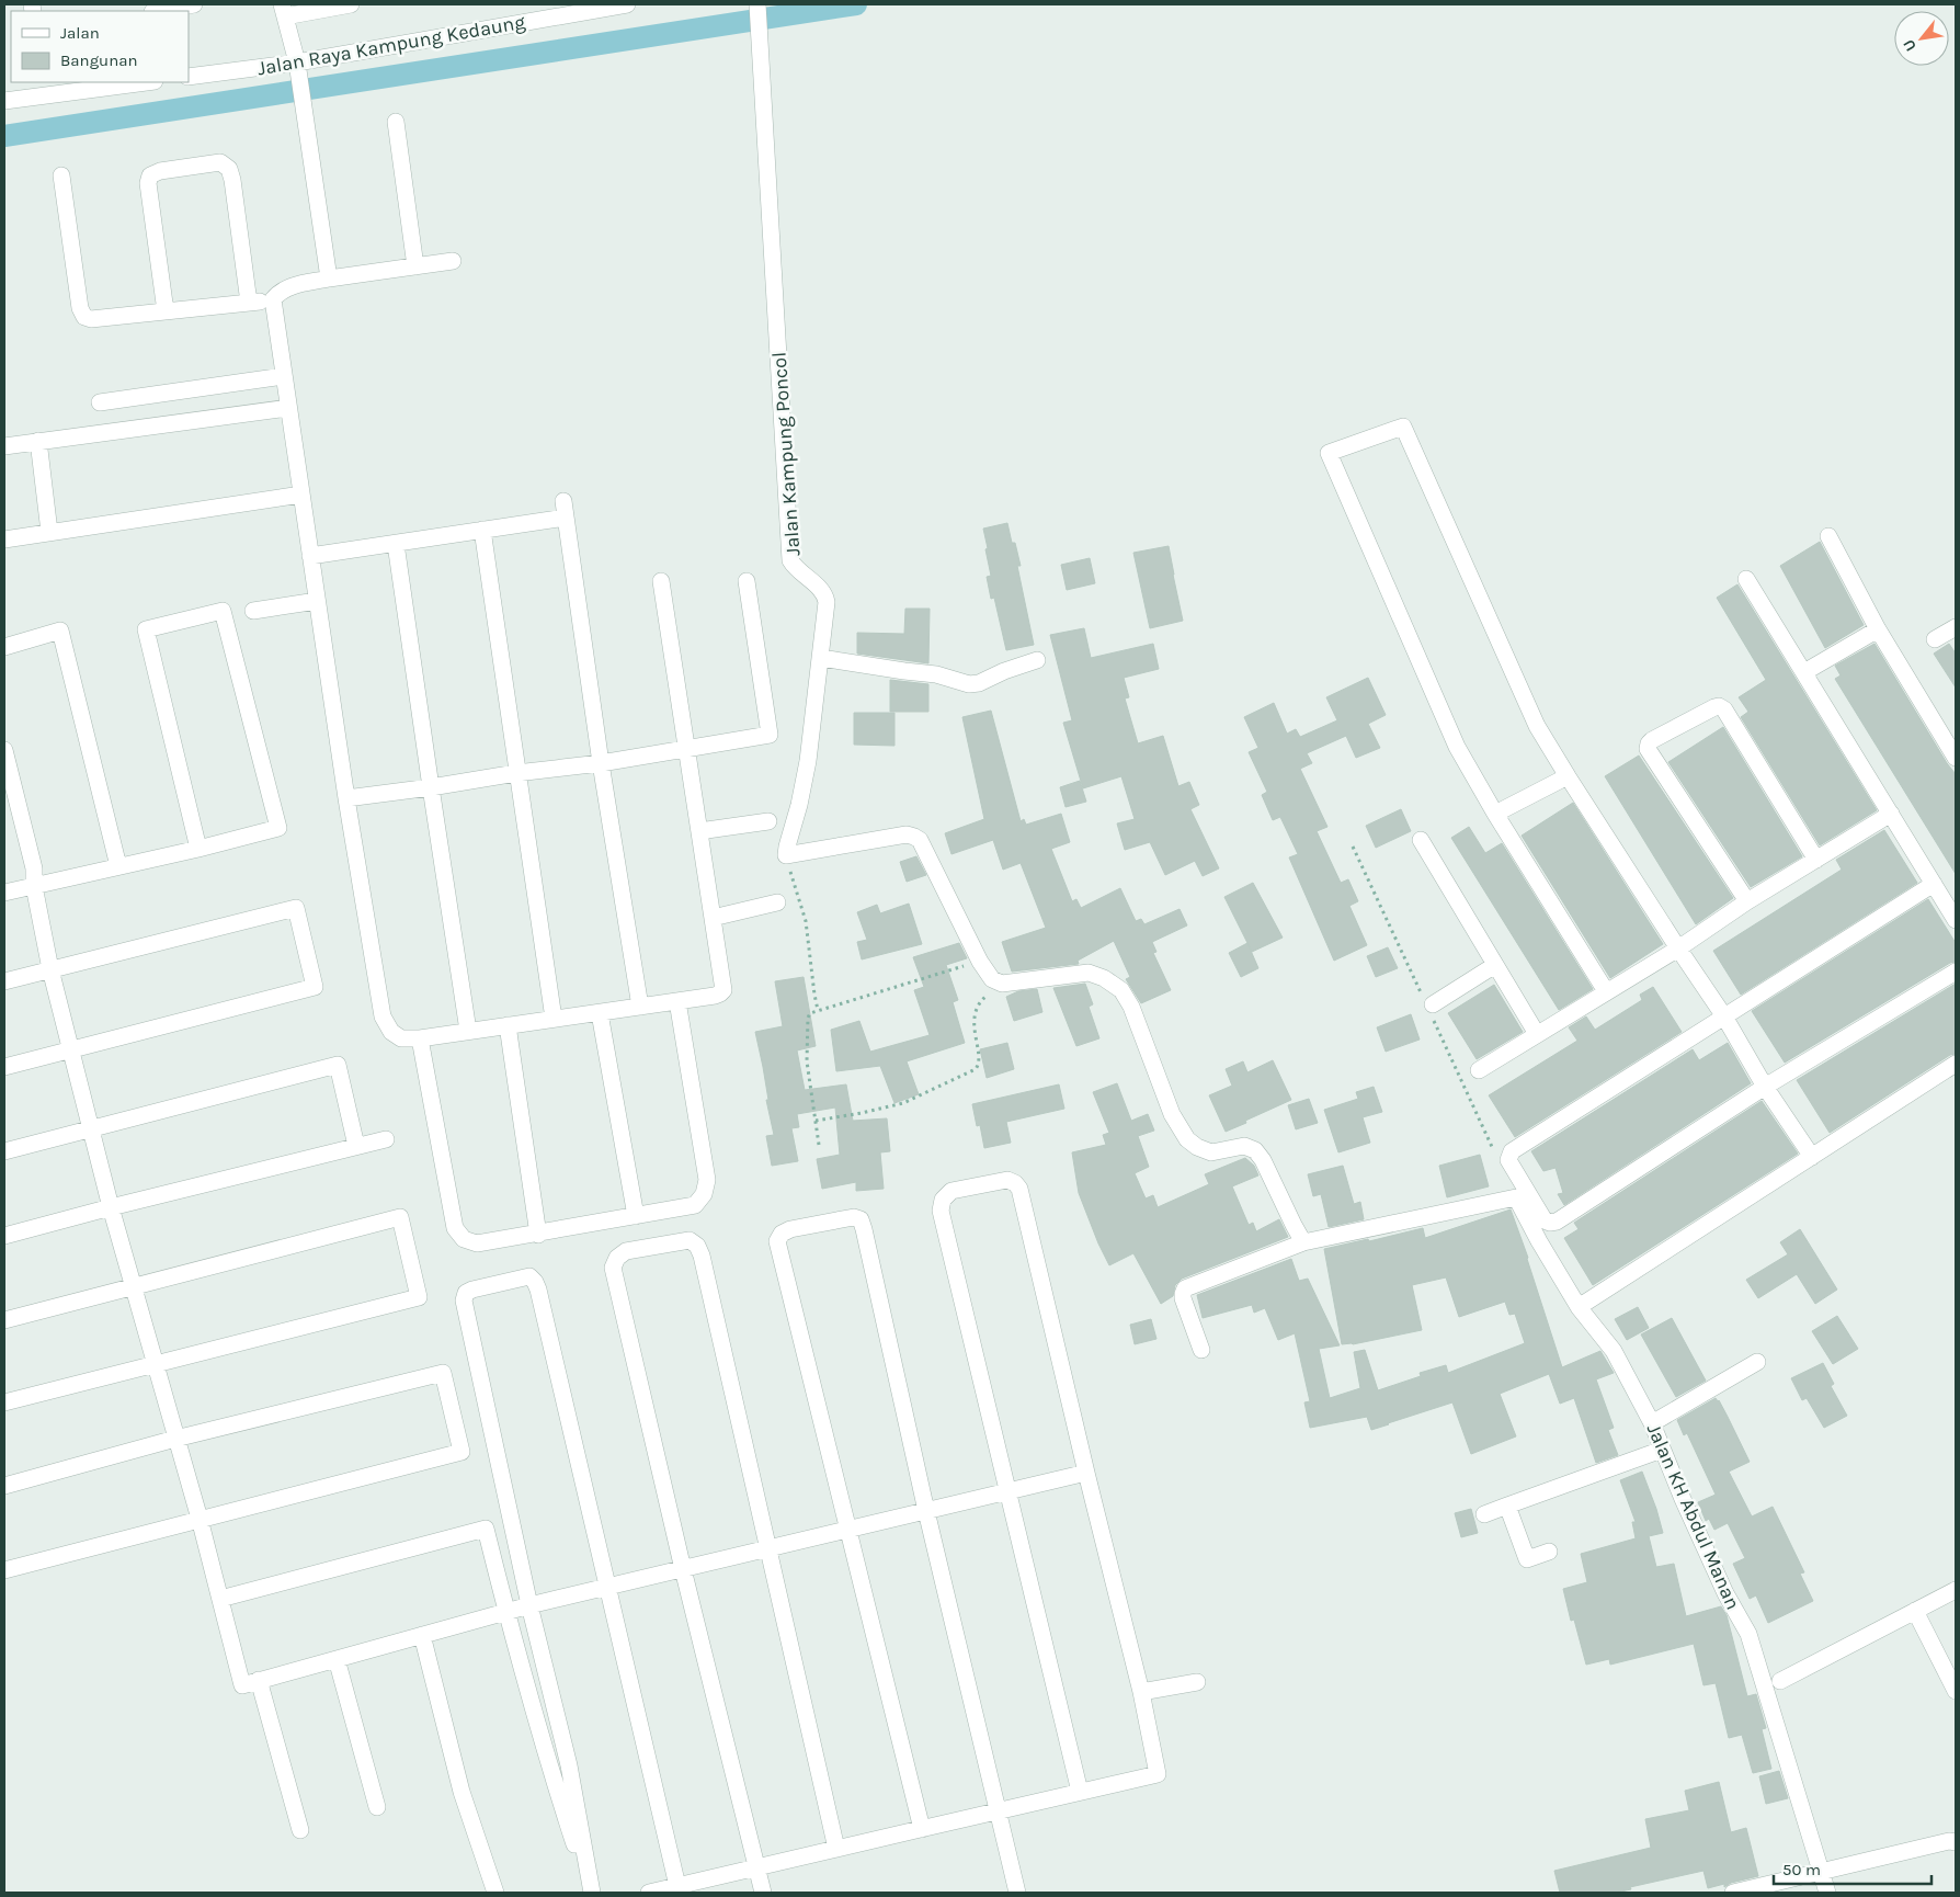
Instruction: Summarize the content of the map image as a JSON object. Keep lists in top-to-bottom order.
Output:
{
  "streets": {
    "street": ["Jalan Raya Kampung Kedaung", "Jalan Kampung Poncol", "Jalan KH Abdul Manan"]
  },
  "legend": ["Jalan", "Bangunan"],
  "scale_bar": "50 m",
  "north": "bottom left"
}
